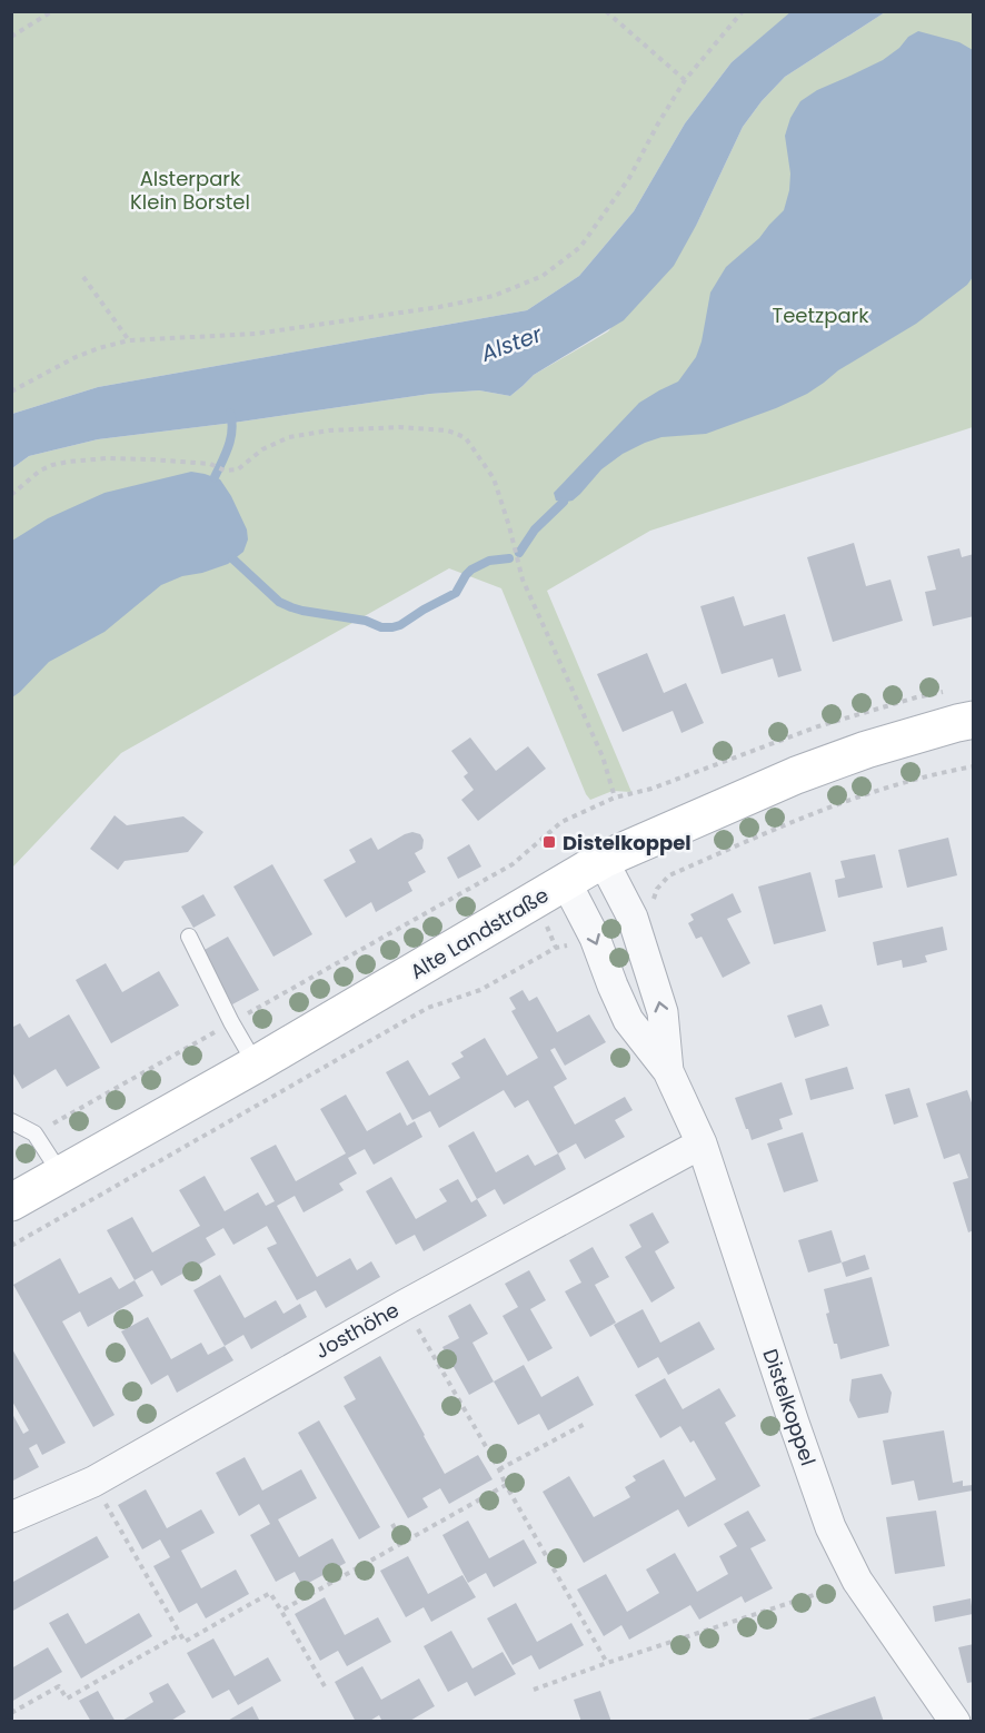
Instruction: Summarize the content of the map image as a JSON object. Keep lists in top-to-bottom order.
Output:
{
  "streets": {
    "main road": ["Alte Landstraße"],
    "street": ["Josthöhe", "Distelkoppel"]
  },
  "crossings": [
    ["Alte Landstraße", "Distelkoppel"],
    ["Josthöhe", "Distelkoppel"]
  ],
  "water": ["Alster"],
  "parks": ["Alsterpark Klein Borstel", "Teetzpark"],
  "places": {
    "transit": ["Distelkoppel"]
  }
}
